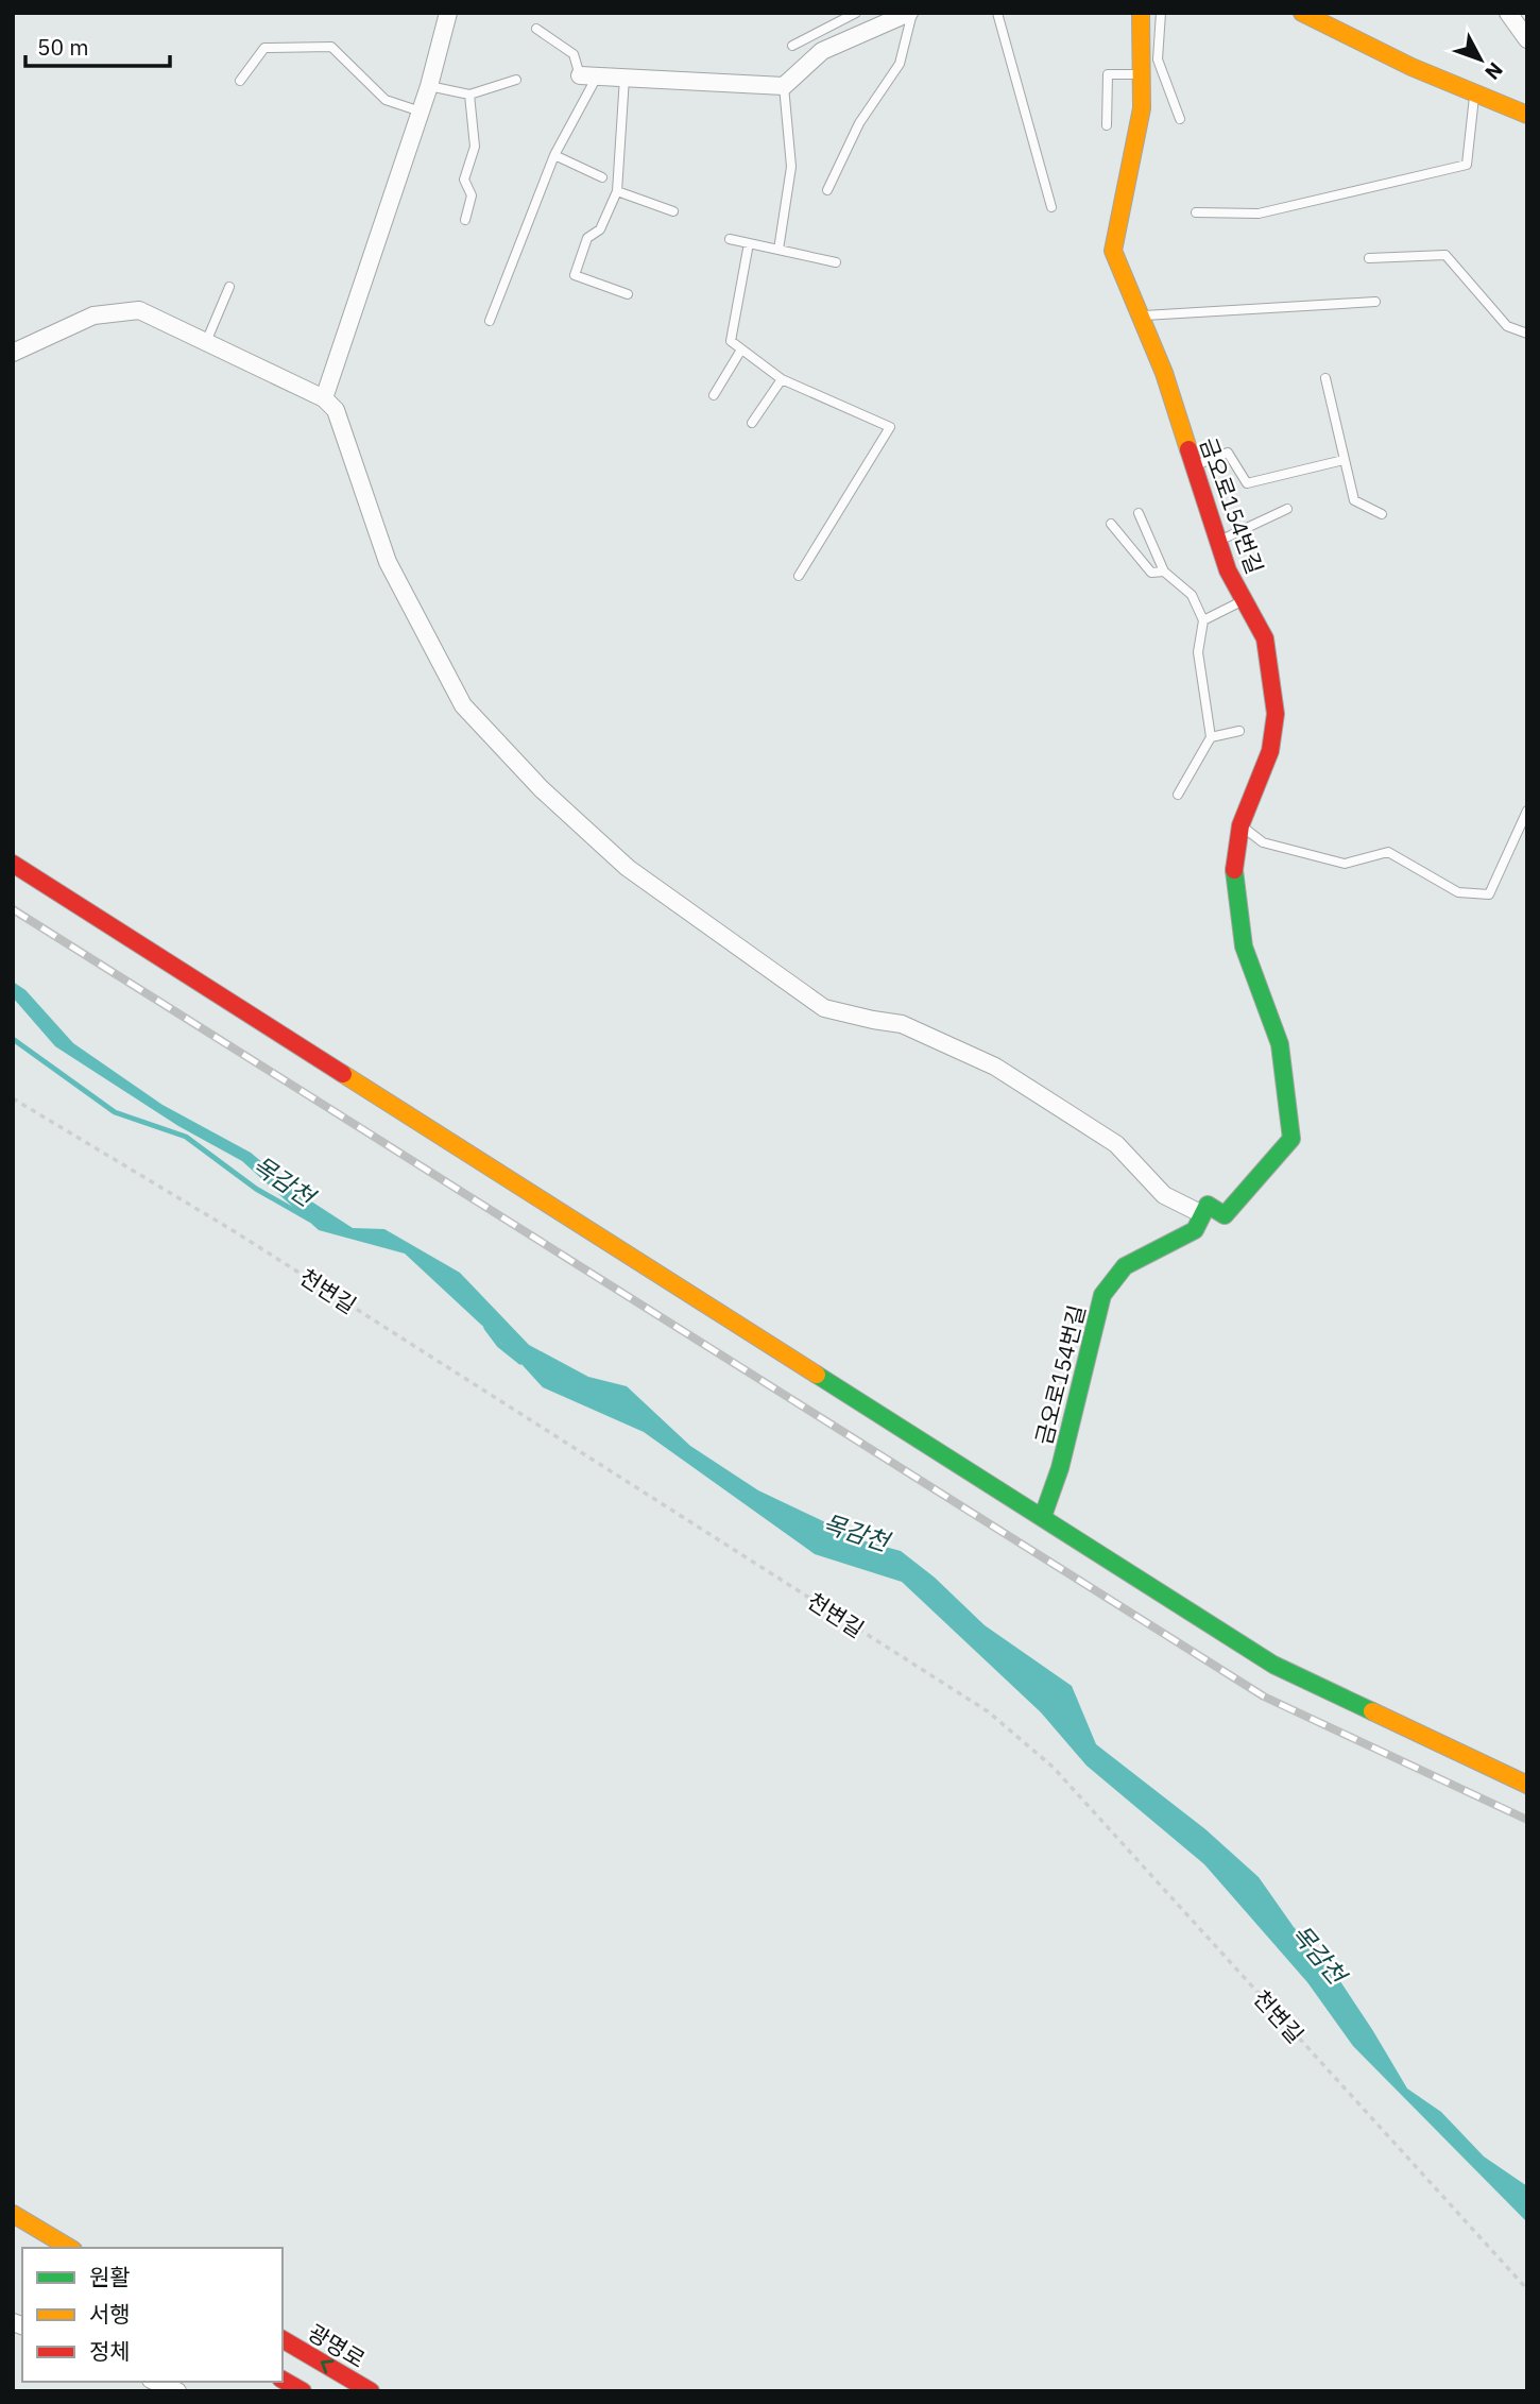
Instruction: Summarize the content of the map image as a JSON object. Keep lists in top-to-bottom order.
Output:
{
  "streets": {
    "street": ["금오로154번길", "광명로"],
    "path": ["천변길"]
  },
  "one_way": ["광명로"],
  "water": ["목감천"],
  "legend": ["원활", "서행", "정체"],
  "scale_bar": "50 m",
  "north": "bottom right"
}
